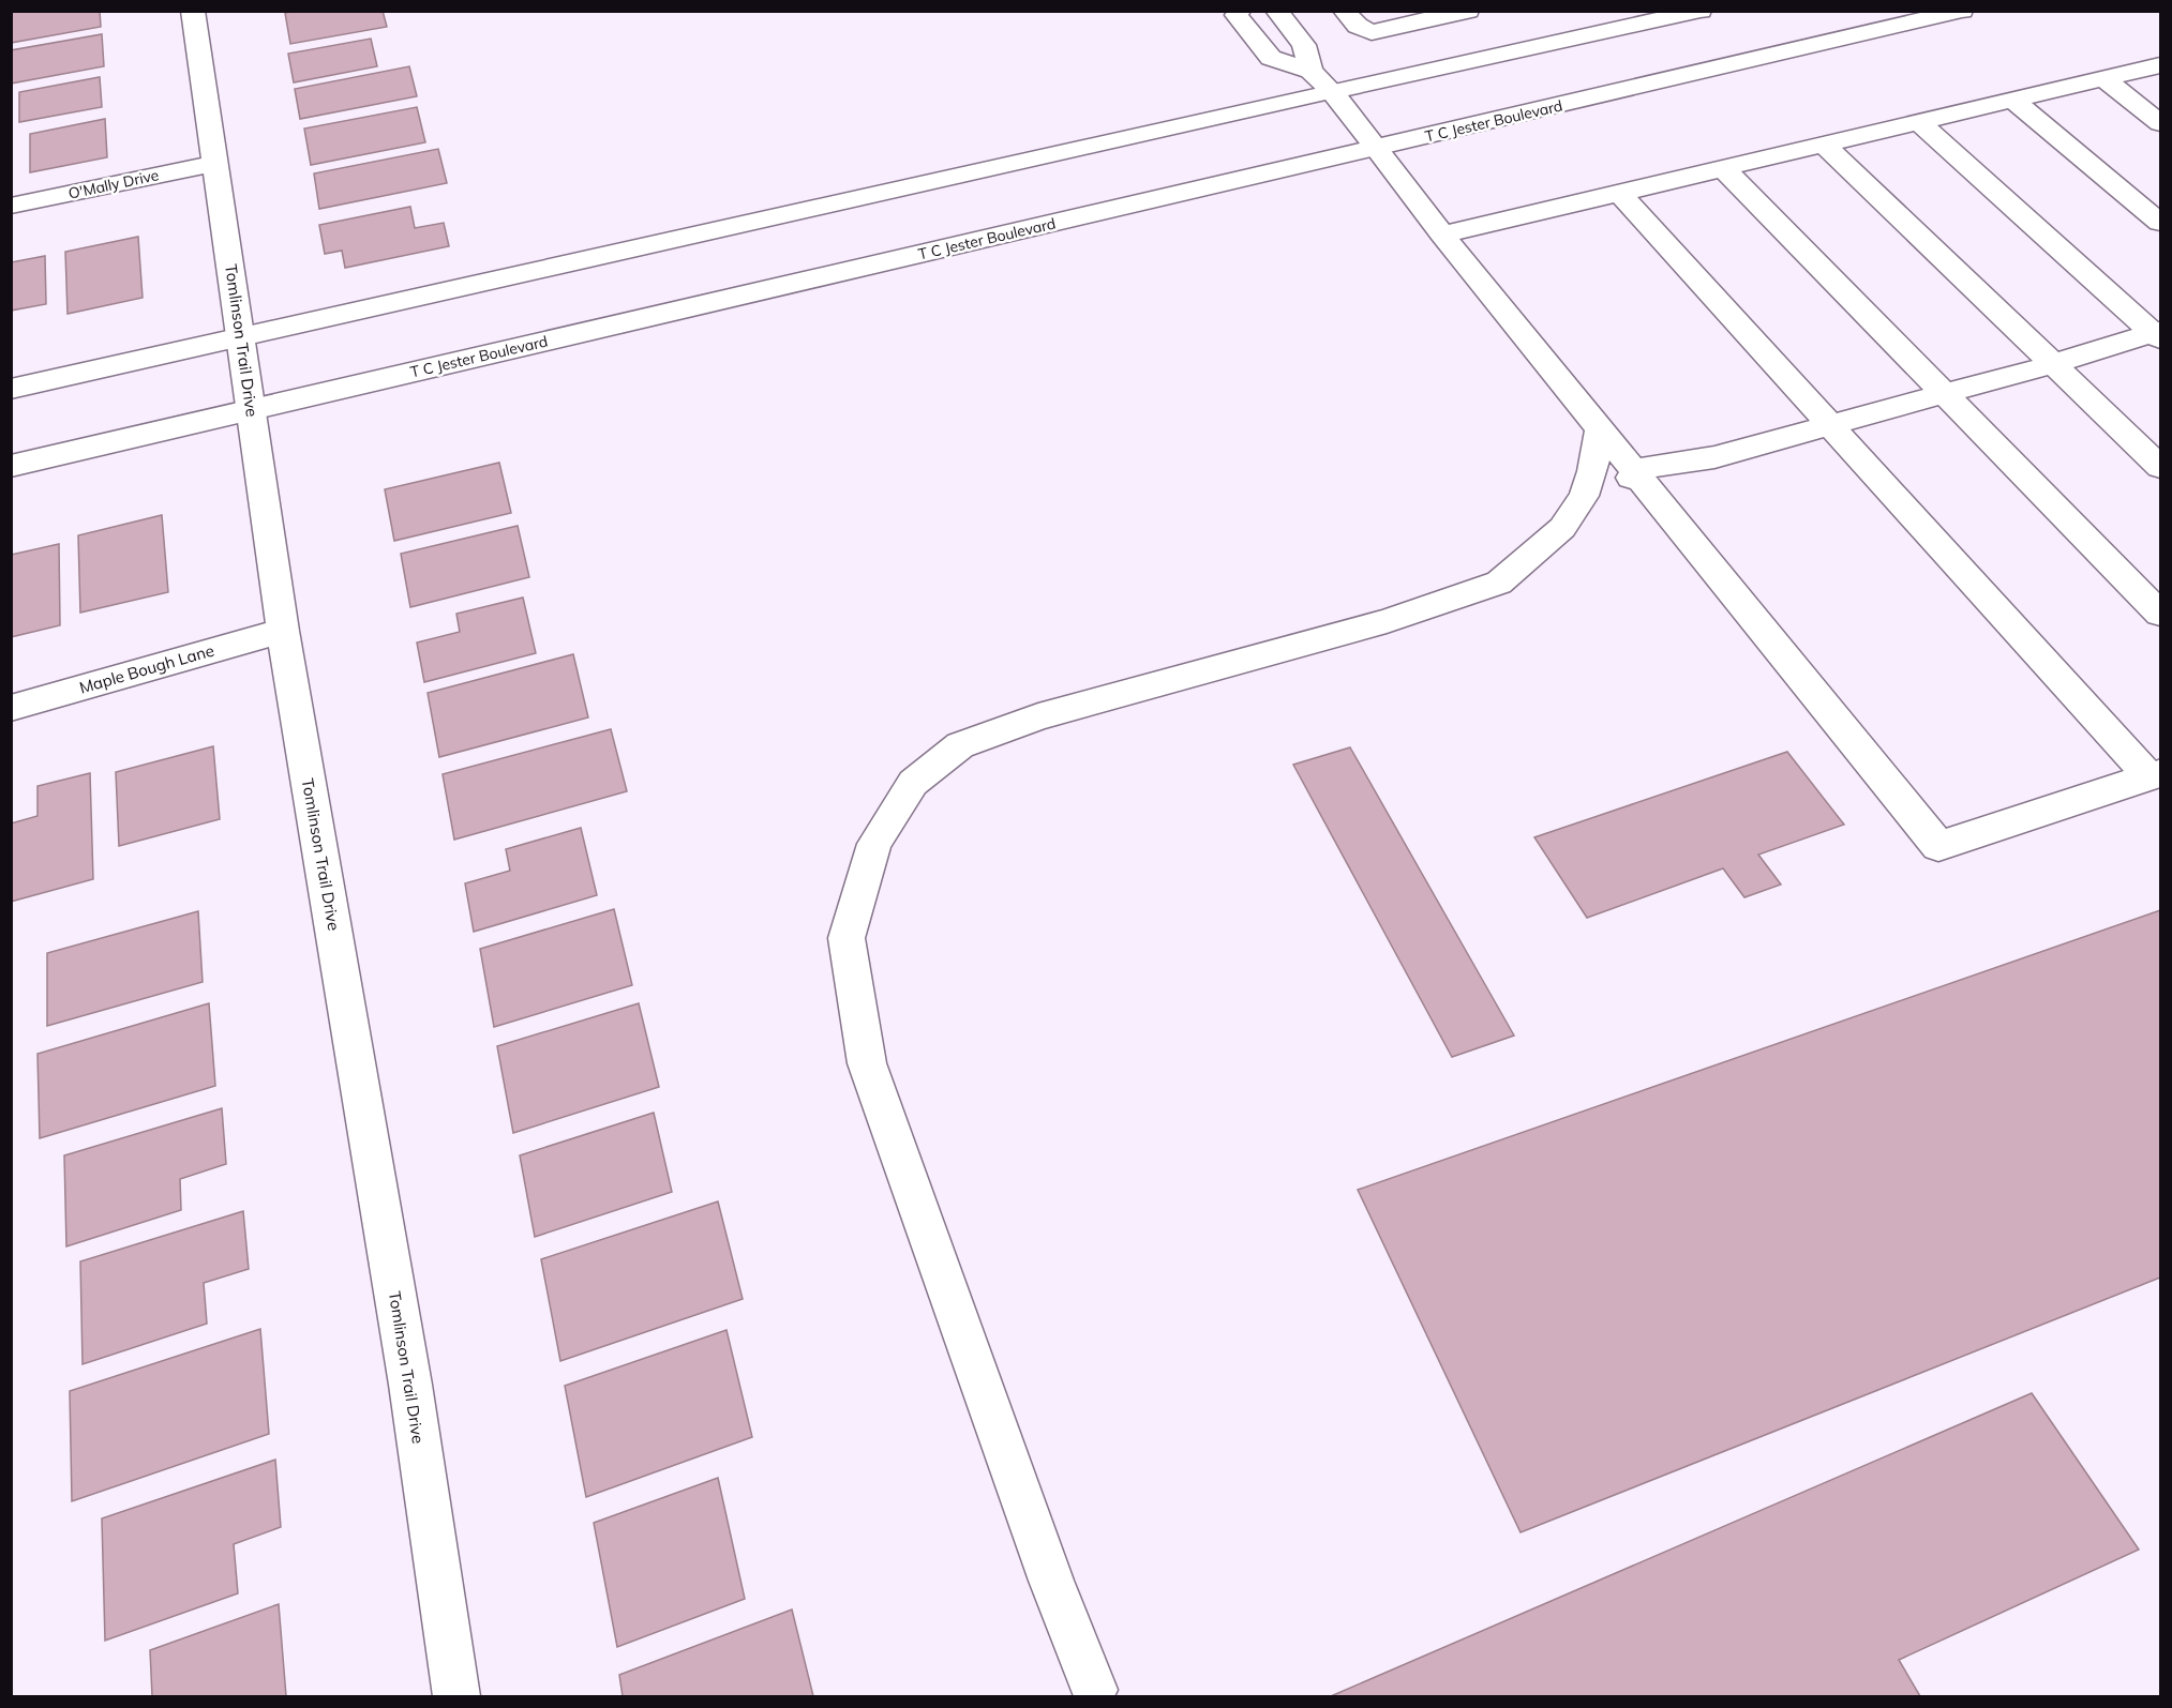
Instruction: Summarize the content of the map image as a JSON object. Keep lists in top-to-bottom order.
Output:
{
  "streets": {
    "main road": [
      "T C Jester Boulevard",
      "O'Mally Drive",
      "Tomlinson Trail Drive",
      "Maple Bough Lane"
    ]
  },
  "crossings": [
    ["T C Jester Boulevard", "Tomlinson Trail Drive"],
    ["O'Mally Drive", "Tomlinson Trail Drive"],
    ["Tomlinson Trail Drive", "Maple Bough Lane"]
  ]
}
